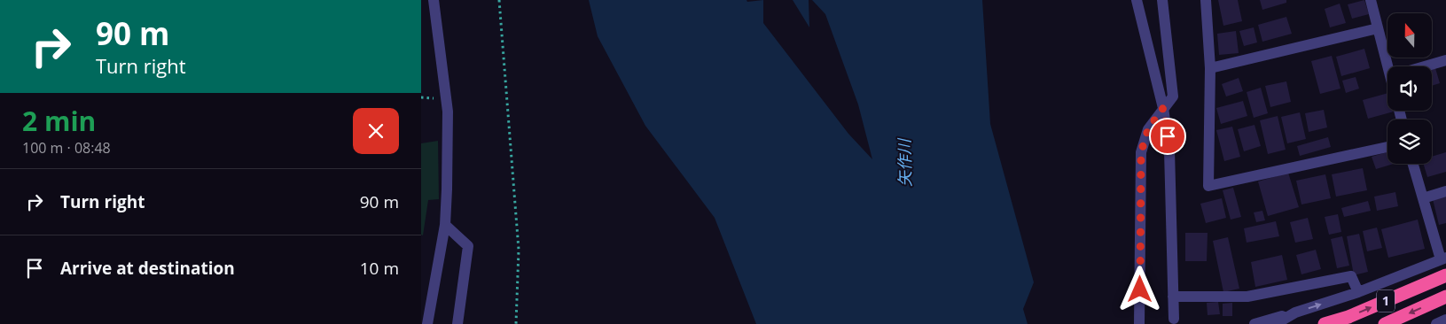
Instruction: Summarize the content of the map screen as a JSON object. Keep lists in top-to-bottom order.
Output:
{
  "streets": {
    "highway": ["1"]
  },
  "water": ["矢作川"],
  "north": "top",
  "page": {
    "turn": ["90 m", "Turn right"],
    "heading": ["2 min", "100 m · 08:48"],
    "list": [
      {
        "name": "Turn right",
        "value": "90 m"
      },
      {
        "name": "Arrive at destination",
        "value": "10 m"
      }
    ]
  }
}
